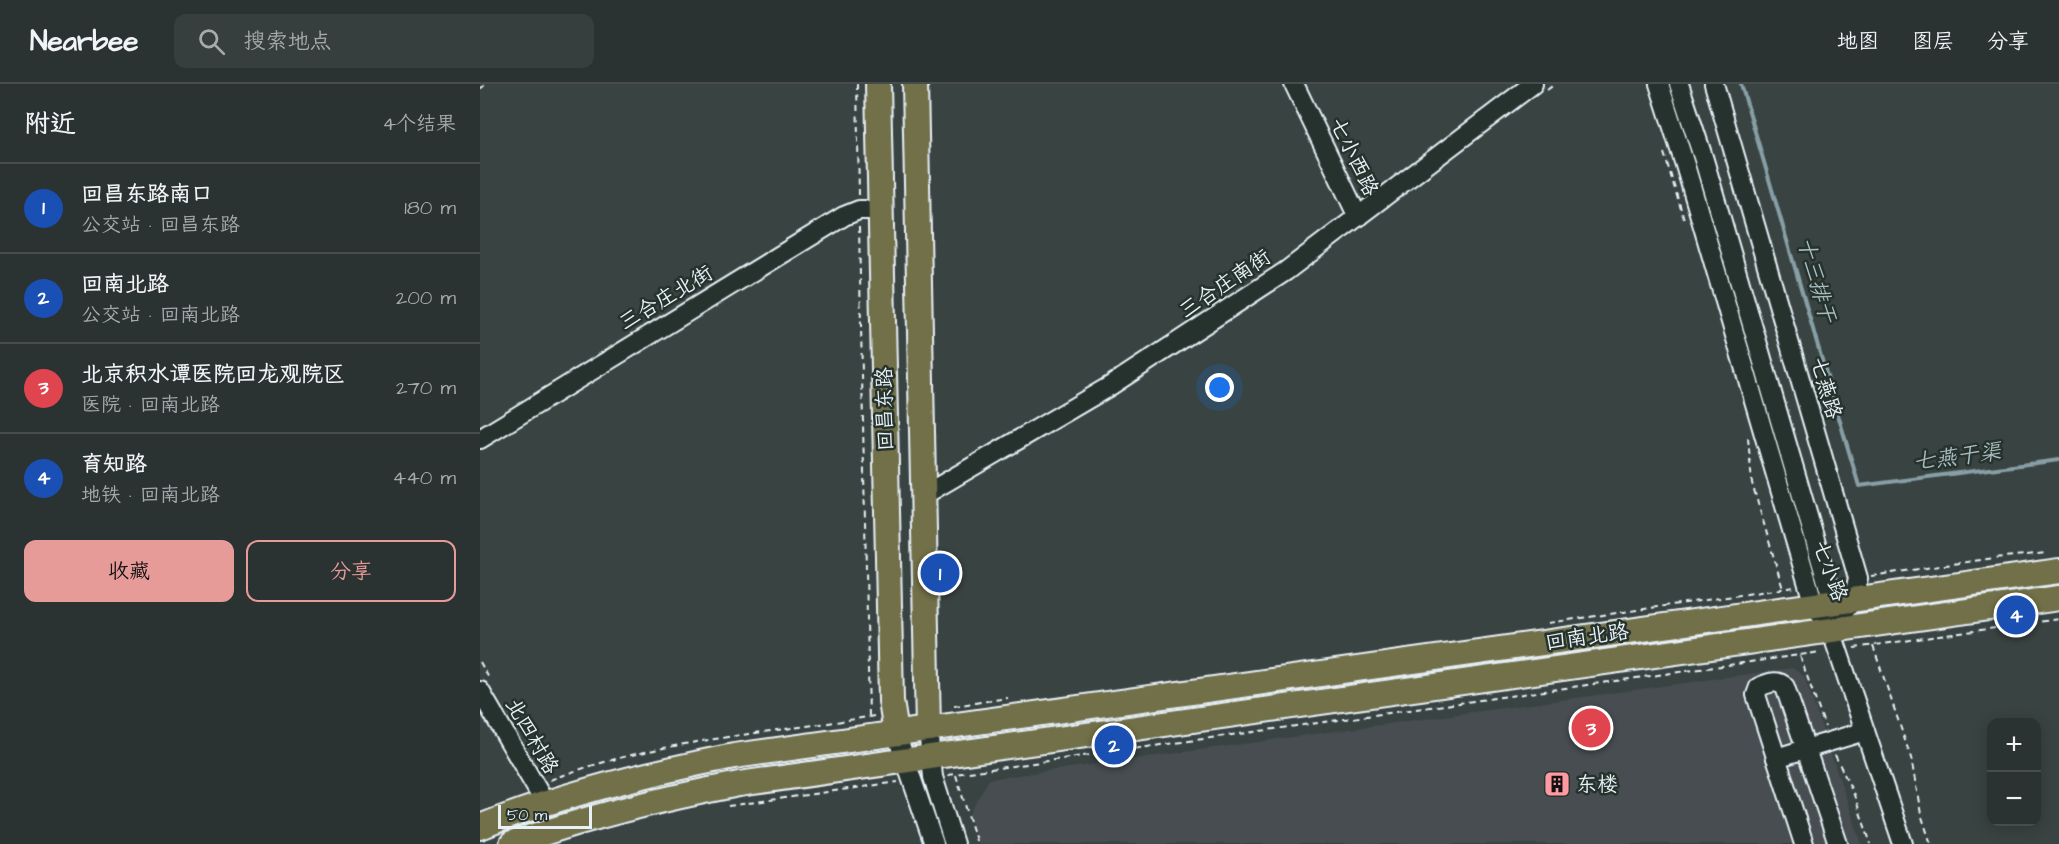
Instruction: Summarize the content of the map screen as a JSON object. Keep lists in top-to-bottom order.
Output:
{
  "streets": {
    "main road": ["回昌东路", "回南北路"],
    "street": [
      "七小西路",
      "三合庄南街",
      "三合庄北街",
      "七燕路",
      "七小路",
      "北四村路"
    ]
  },
  "crossings": [
    ["七小西路", "三合庄南街"],
    ["三合庄南街", "回昌东路"],
    ["三合庄北街", "回昌东路"],
    ["七燕路", "七小路"],
    ["七燕路", "回南北路"],
    ["回昌东路", "回南北路"],
    ["七小路", "回南北路"],
    ["回南北路", "北四村路"]
  ],
  "water": ["十三排干", "七燕干渠"],
  "places": {
    "building": ["东楼"]
  },
  "scale_bar": "50 m",
  "page": {
    "header": "Nearbee",
    "search": "搜索地点",
    "nav": ["地图", "图层", "分享"],
    "heading": ["附近", "4个结果"],
    "list": [
      {
        "mark": "1",
        "name": "回昌东路南口",
        "note": "公交站 · 回昌东路",
        "value": "180 m"
      },
      {
        "mark": "2",
        "name": "回南北路",
        "note": "公交站 · 回南北路",
        "value": "200 m"
      },
      {
        "mark": "3",
        "name": "北京积水谭医院回龙观院区",
        "note": "医院 · 回南北路",
        "value": "270 m"
      },
      {
        "mark": "4",
        "name": "育知路",
        "note": "地铁 · 回南北路",
        "value": "440 m"
      }
    ],
    "buttons": ["收藏", "分享"],
    "pins": [
      "1",
      "4",
      "3",
      "2"
    ],
    "map_buttons": ["+", "−"],
    "scale": "50 m"
  }
}
